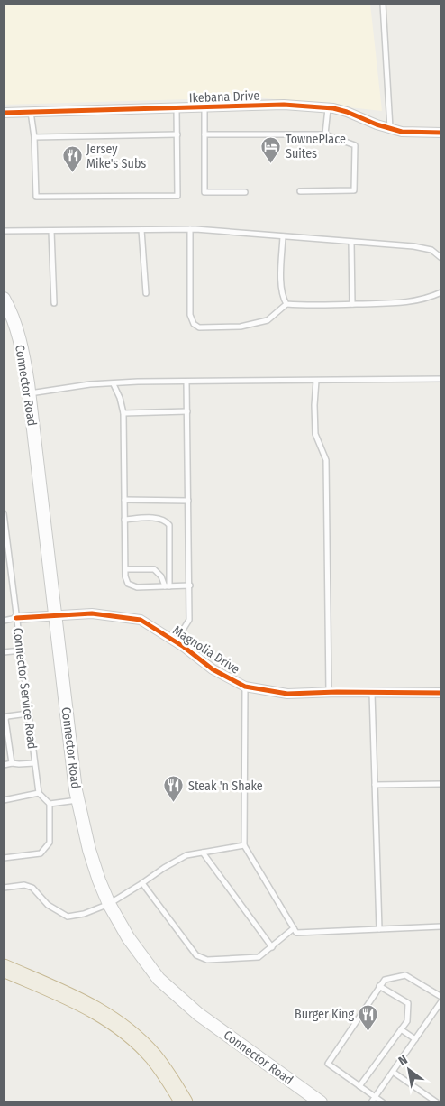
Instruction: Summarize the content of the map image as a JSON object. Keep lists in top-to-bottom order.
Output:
{
  "streets": {
    "main road": ["Connector Road"],
    "street": ["Ikebana Drive", "Magnolia Drive"],
    "lane": ["Connector Service Road"]
  },
  "crossings": [
    ["Connector Road", "Magnolia Drive"],
    ["Magnolia Drive", "Connector Service Road"]
  ],
  "places": {
    "hotel": ["TownePlace Suites"],
    "restaurant": ["Jersey Mike's Subs", "Steak 'n Shake", "Burger King"]
  },
  "north": "top left"
}
